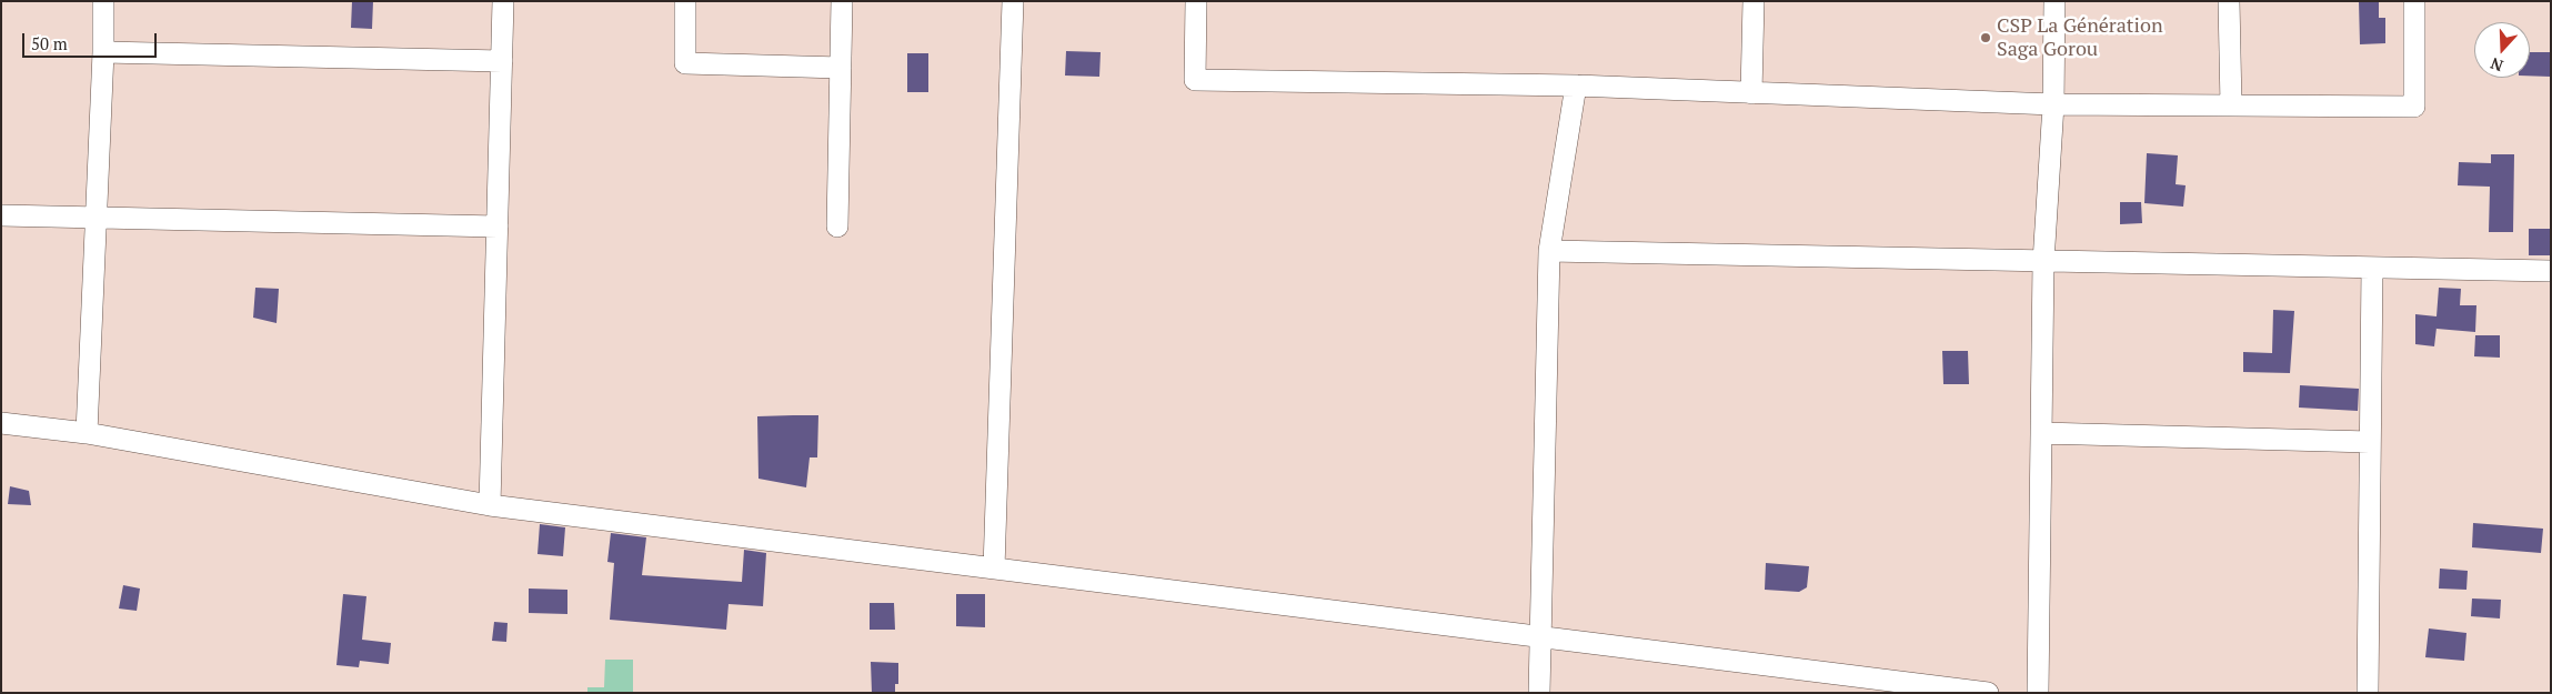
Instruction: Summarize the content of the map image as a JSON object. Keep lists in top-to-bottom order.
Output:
{
  "places": ["CSP La Génération Saga Gorou"],
  "scale_bar": "50 m",
  "north": "bottom"
}
